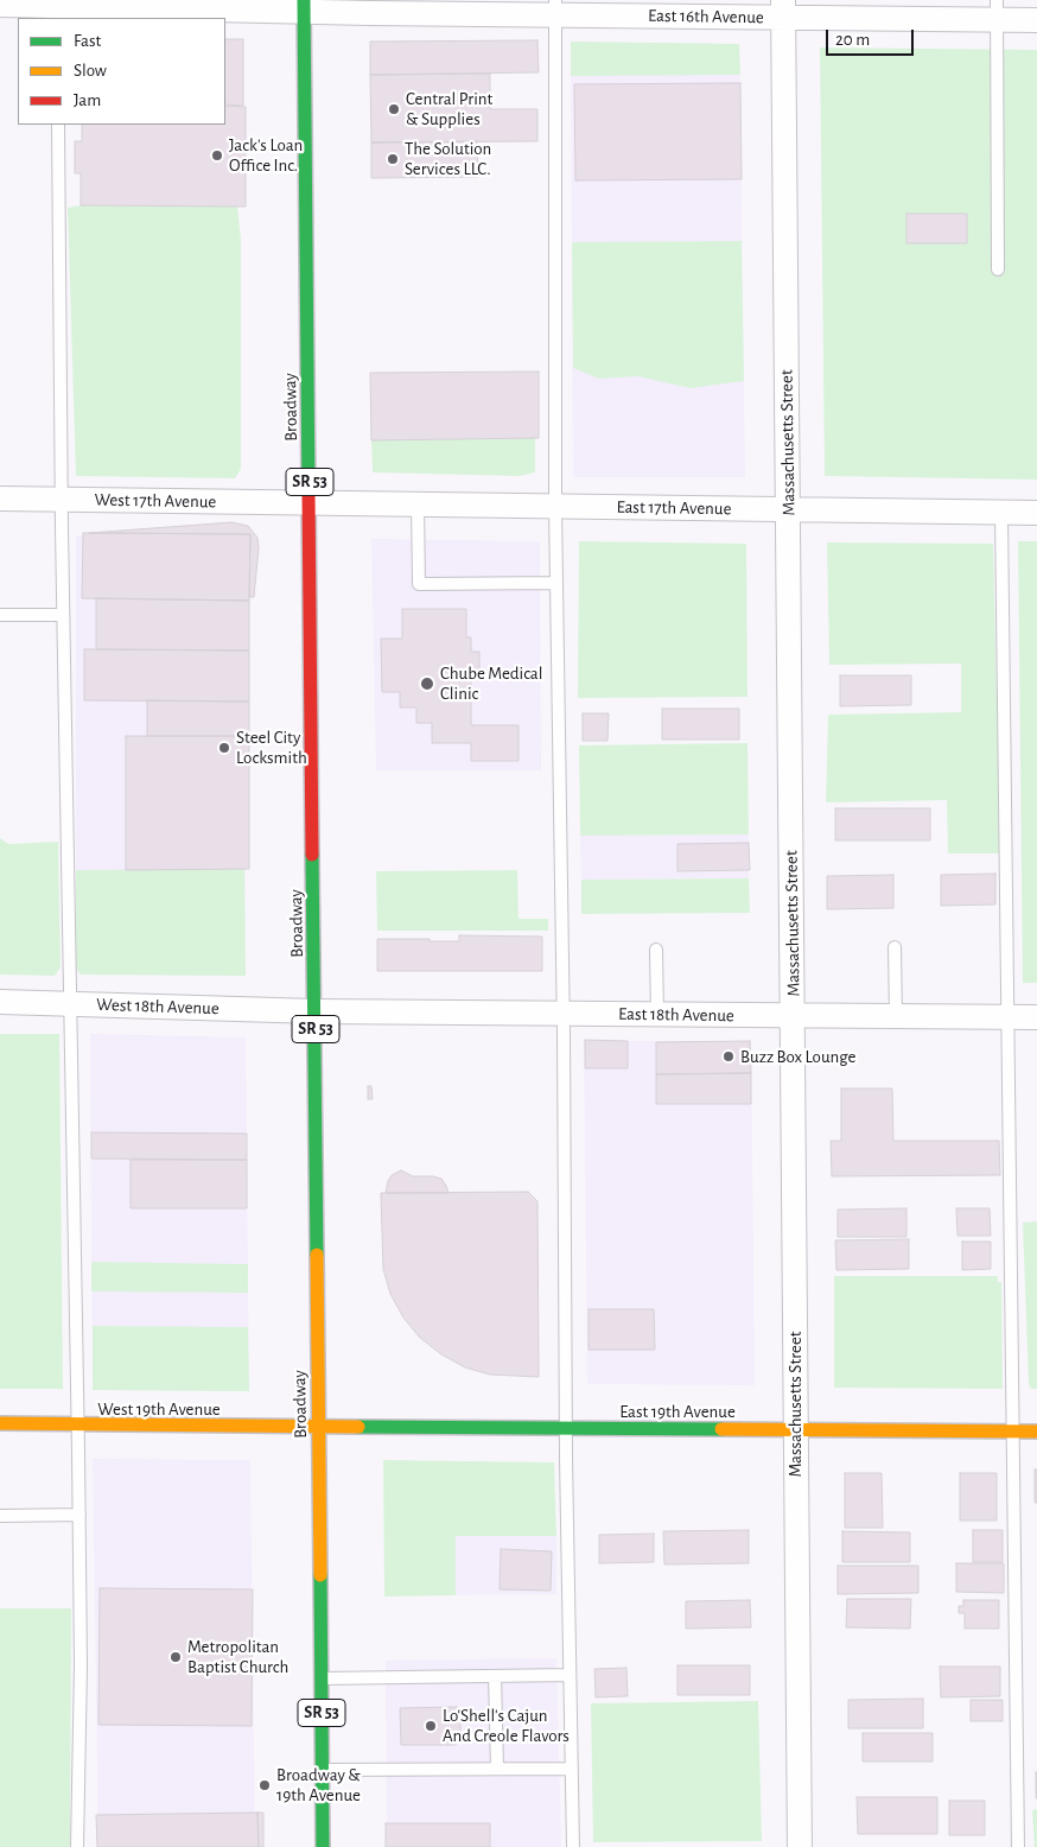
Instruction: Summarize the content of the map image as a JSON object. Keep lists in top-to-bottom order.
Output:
{
  "streets": {
    "main road": [
      "Broadway",
      "SR 53",
      "West 19th Avenue",
      "East 19th Avenue"
    ],
    "street": [
      "East 16th Avenue",
      "Massachusetts Street",
      "West 17th Avenue",
      "East 17th Avenue",
      "West 18th Avenue",
      "East 18th Avenue"
    ]
  },
  "crossings": [
    ["East 16th Avenue", "Broadway"],
    ["East 16th Avenue", "Massachusetts Street"],
    ["Broadway", "West 17th Avenue"],
    ["Broadway", "East 17th Avenue"],
    ["Broadway", "West 18th Avenue"],
    ["Broadway", "East 18th Avenue"],
    ["Broadway", "West 19th Avenue"],
    ["Broadway", "East 19th Avenue"],
    ["Massachusetts Street", "East 17th Avenue"],
    ["Massachusetts Street", "East 18th Avenue"],
    ["Massachusetts Street", "East 19th Avenue"],
    ["West 17th Avenue", "East 17th Avenue"],
    ["West 18th Avenue", "East 18th Avenue"],
    ["West 19th Avenue", "East 19th Avenue"]
  ],
  "places": [
    "Central Print & Supplies",
    "Jack's Loan Office Inc.",
    "The Solution Services LLC.",
    "Chube Medical Clinic",
    "Steel City Locksmith",
    "Buzz Box Lounge",
    "Metropolitan Baptist Church",
    "Lo'Shell's Cajun And Creole Flavors",
    "Broadway & 19th Avenue"
  ],
  "legend": ["Fast", "Slow", "Jam"],
  "scale_bar": "20 m"
}
